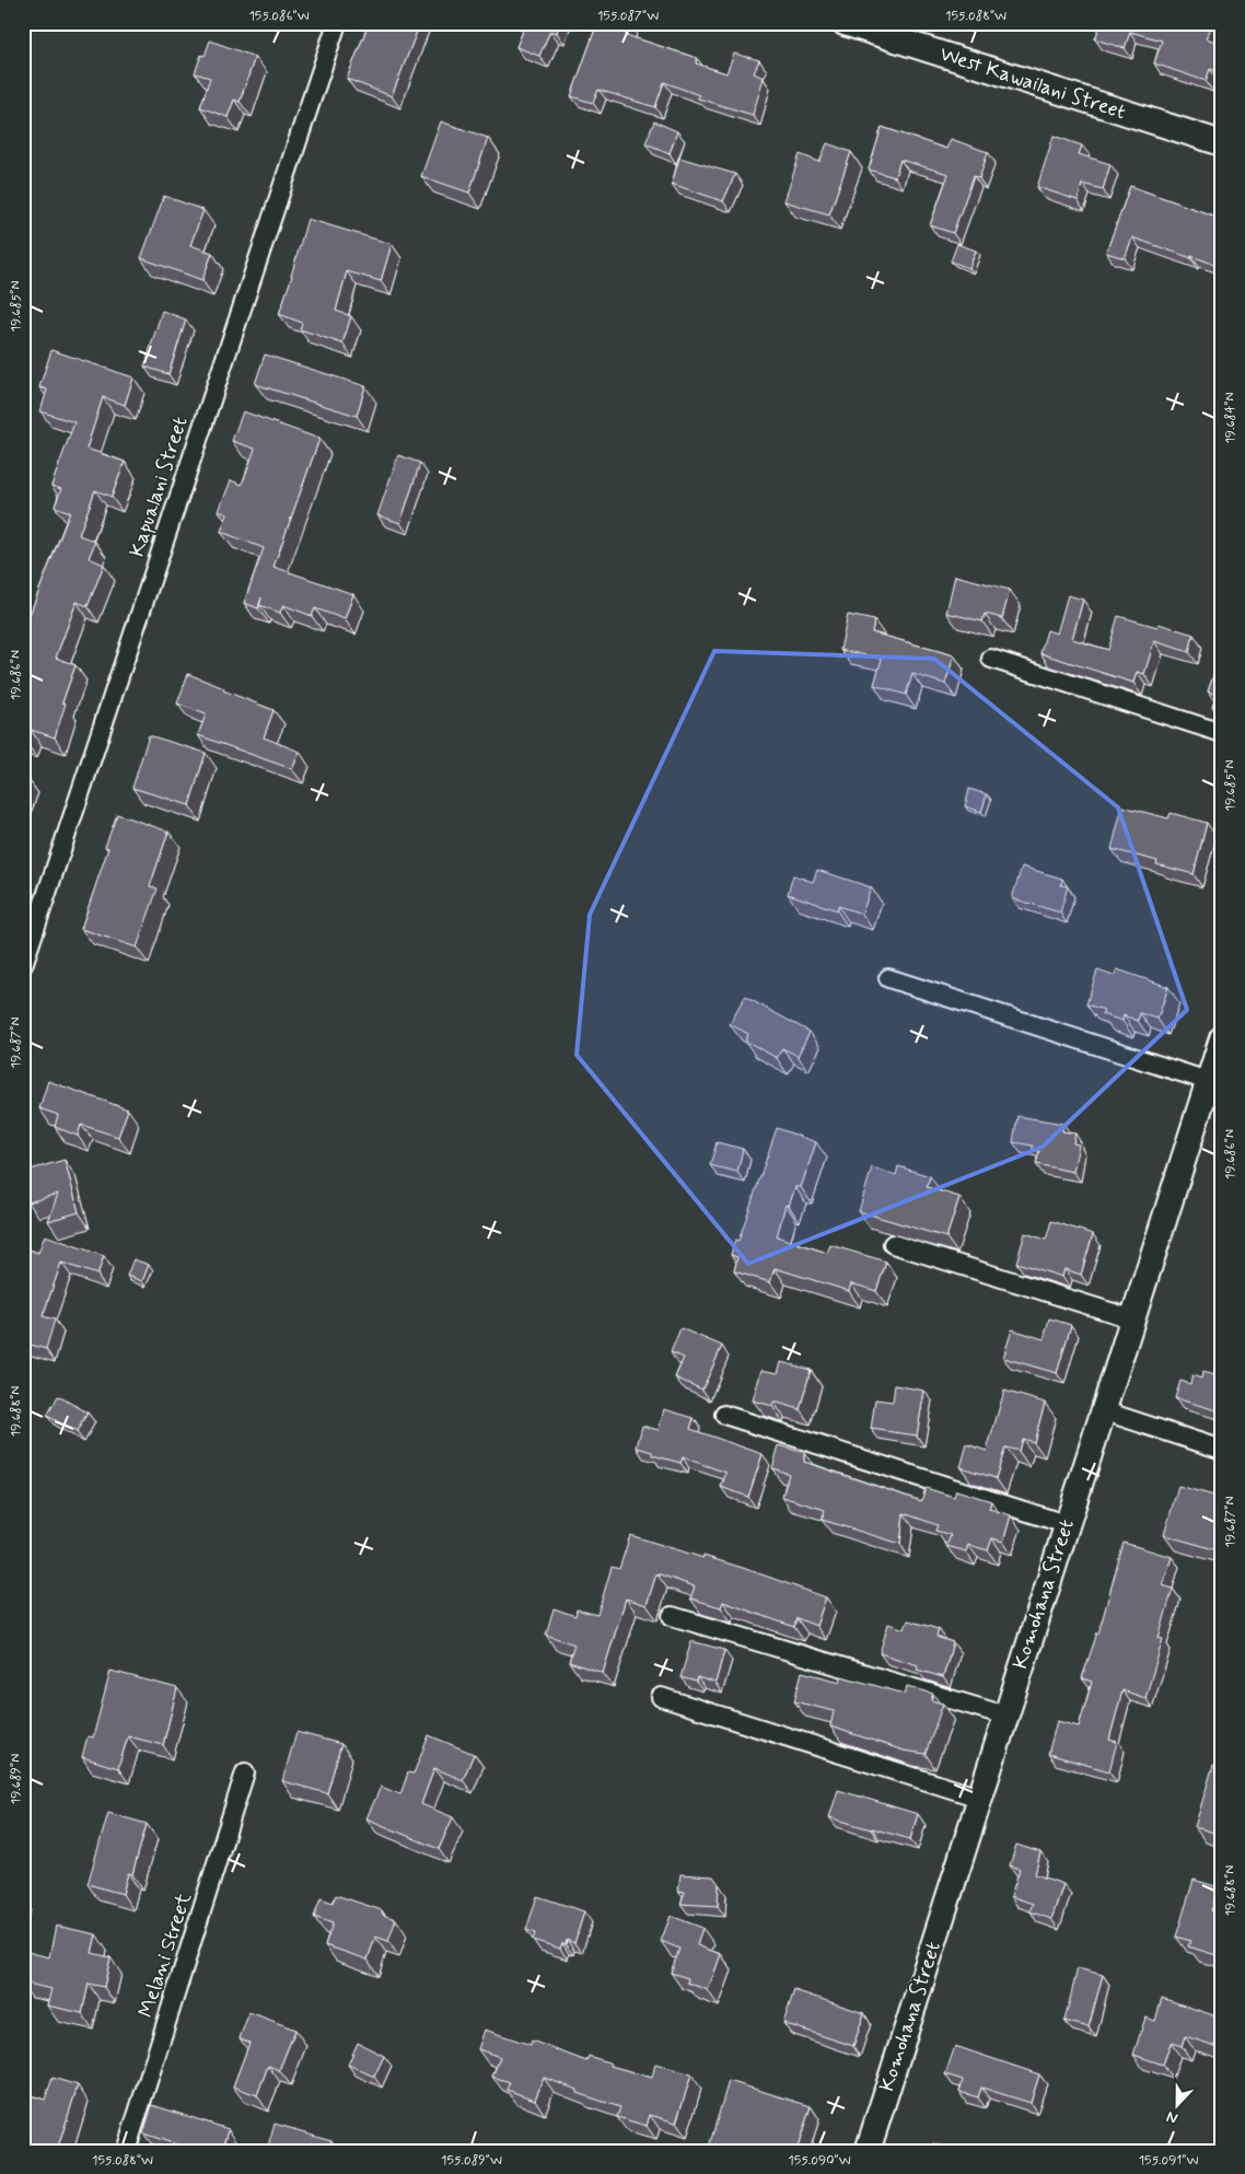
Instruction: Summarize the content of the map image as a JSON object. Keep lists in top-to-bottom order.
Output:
{
  "streets": {
    "street": [
      "West Kawailani Street",
      "Kapualani Street",
      "Komohana Street",
      "Melani Street"
    ]
  },
  "north": "bottom",
  "coordinates": [
    "155.086°W",
    "155.087°W",
    "155.088°W",
    "19.685°N",
    "19.684°N",
    "19.686°N",
    "19.687°N",
    "19.688°N",
    "19.689°N",
    "155.089°W",
    "155.090°W",
    "155.091°W"
  ]
}
